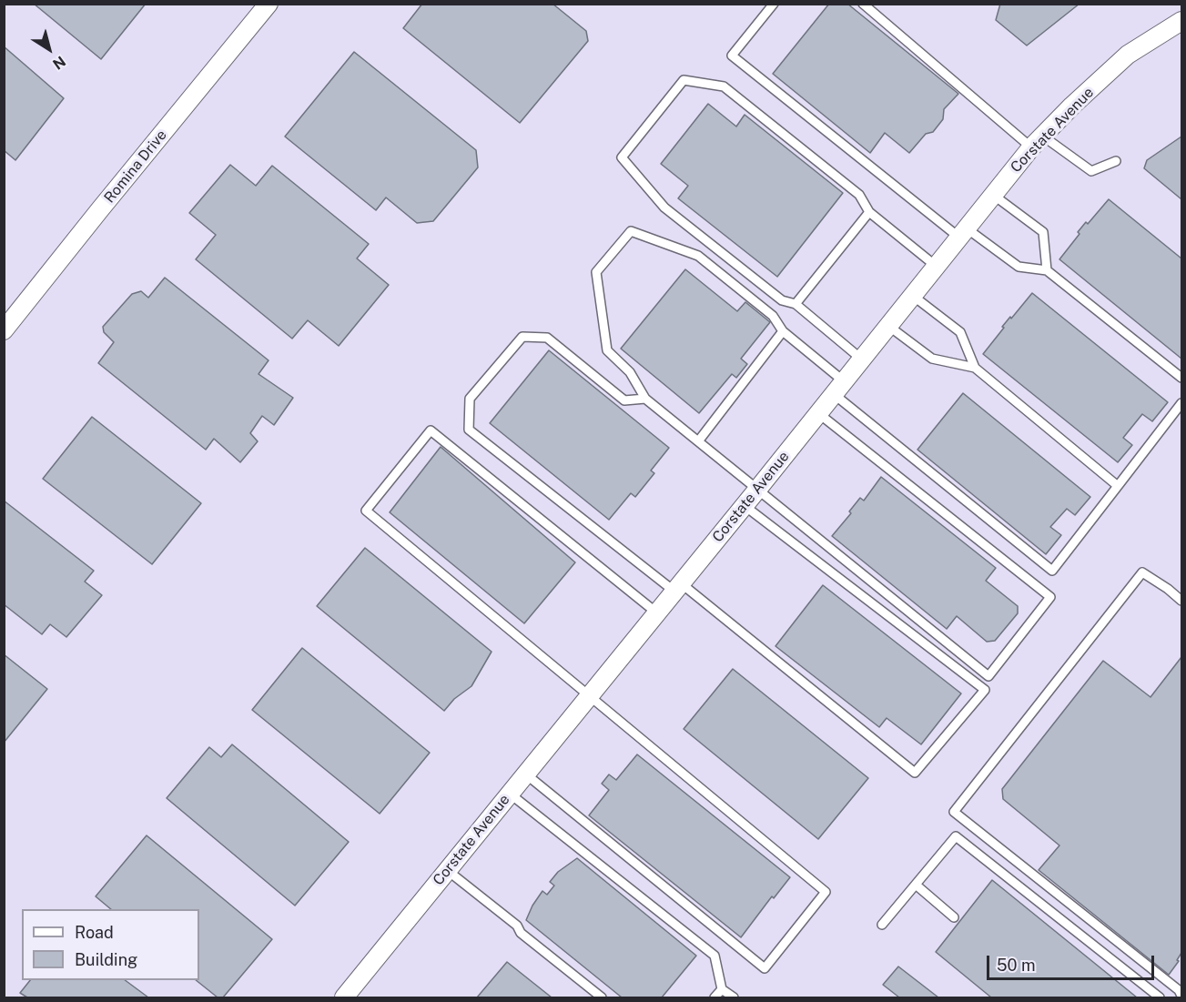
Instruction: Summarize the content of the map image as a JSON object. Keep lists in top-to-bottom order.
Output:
{
  "streets": {
    "street": ["Corstate Avenue", "Romina Drive"]
  },
  "legend": ["Road", "Building"],
  "scale_bar": "50 m",
  "north": "bottom right"
}
